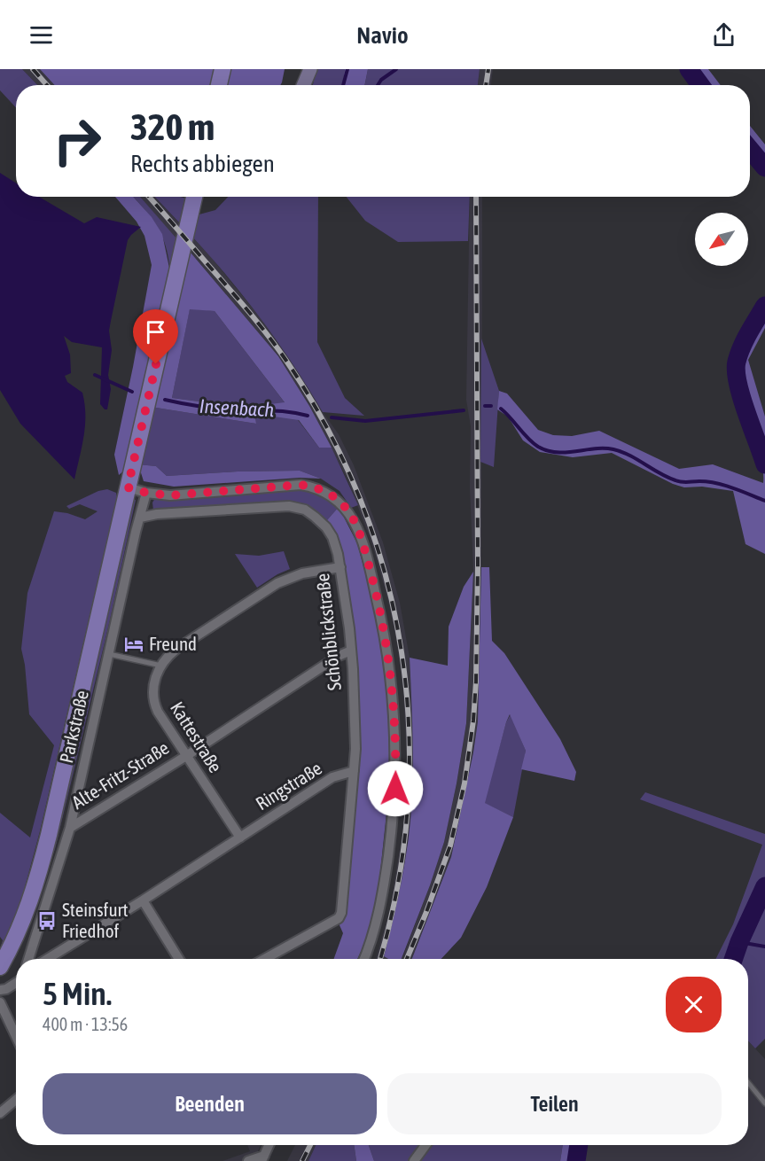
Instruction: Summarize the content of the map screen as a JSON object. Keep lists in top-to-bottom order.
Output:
{
  "streets": {
    "street": [
      "Schönblickstraße",
      "Parkstraße",
      "Kattestraße",
      "Alte-Fritz-Straße",
      "Ringstraße"
    ]
  },
  "crossings": [
    ["Schönblickstraße", "Parkstraße"],
    ["Schönblickstraße", "Kattestraße"],
    ["Schönblickstraße", "Alte-Fritz-Straße"],
    ["Schönblickstraße", "Ringstraße"],
    ["Parkstraße", "Alte-Fritz-Straße"],
    ["Kattestraße", "Alte-Fritz-Straße"],
    ["Kattestraße", "Ringstraße"]
  ],
  "water": ["Insenbach"],
  "places": {
    "hotel": ["Freund"],
    "bus stop": ["Steinsfurt Friedhof"]
  },
  "north": "bottom left",
  "page": {
    "header": "Navio",
    "turn": ["320 m", "Rechts abbiegen"],
    "heading": ["5 Min.", "400 m · 13:56"],
    "buttons": ["Beenden", "Teilen"]
  }
}
